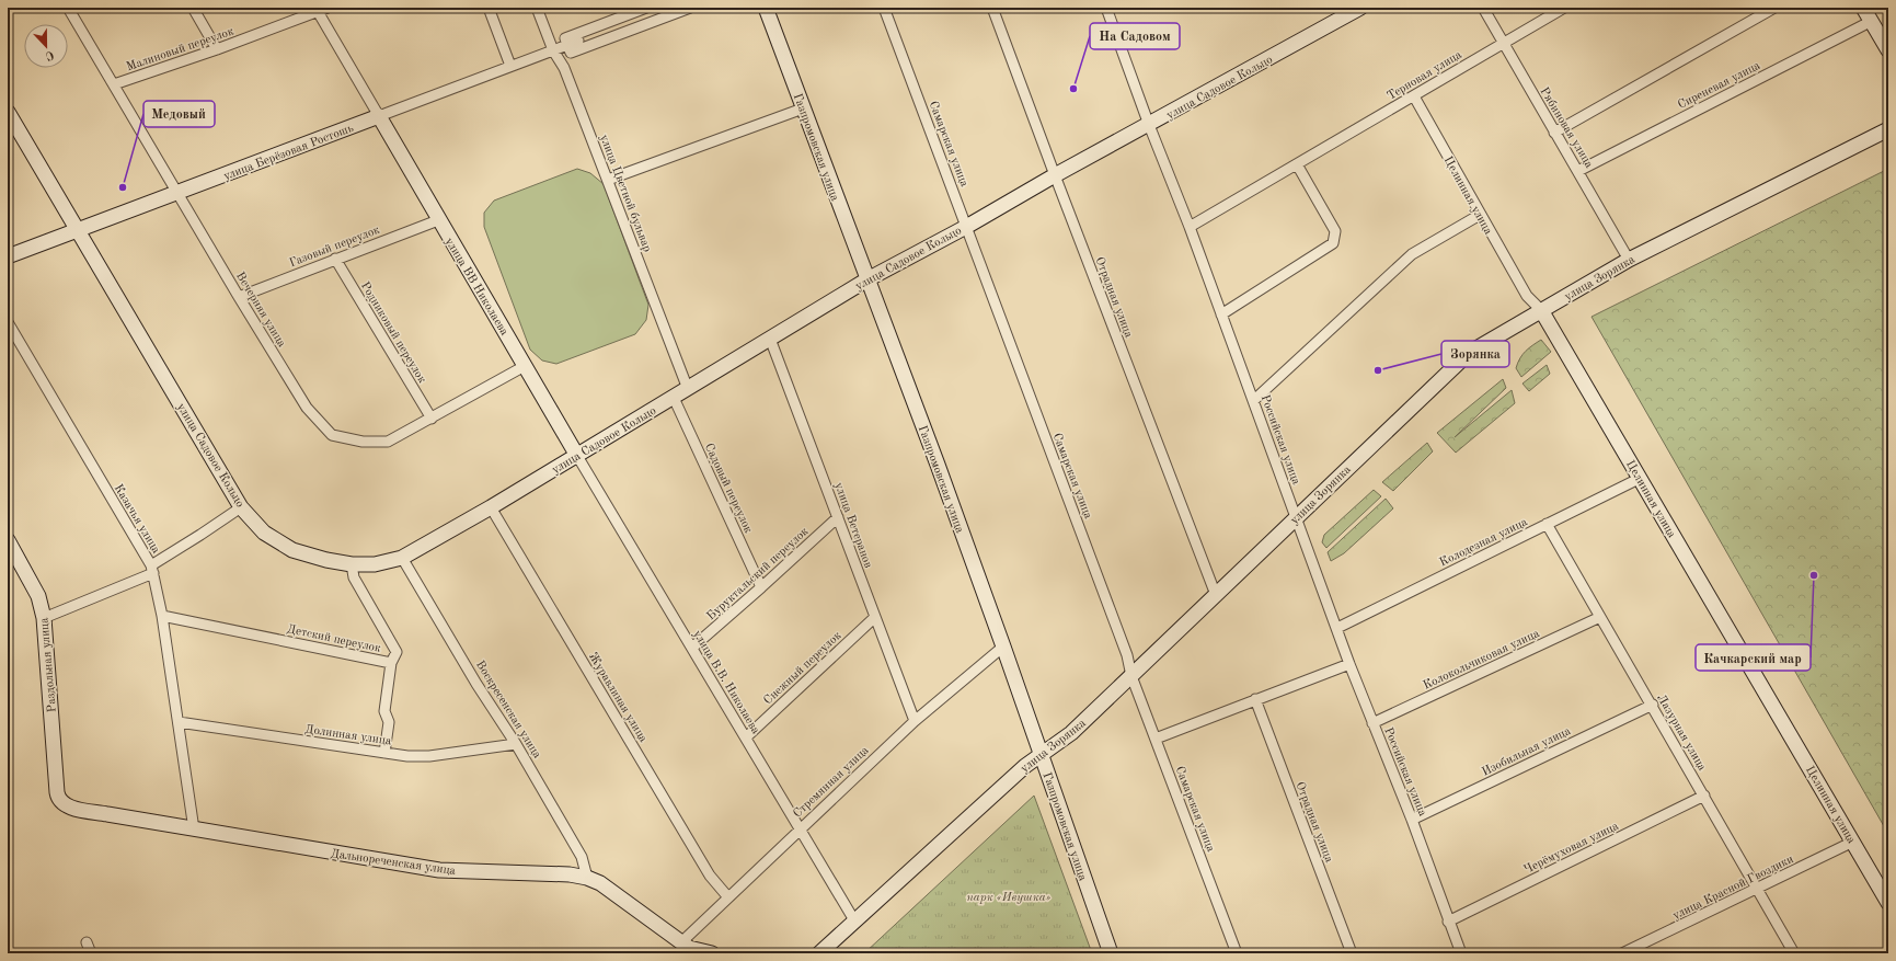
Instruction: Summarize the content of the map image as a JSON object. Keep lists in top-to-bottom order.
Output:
{
  "streets": {
    "street": [
      "Малиновый переулок",
      "Терновая улица",
      "Сиреневая улица",
      "улица Садовое Кольцо",
      "Рябиновая улица",
      "Самарская улица",
      "Газпромовская улица",
      "улица Берёзовая Ростошь",
      "улица Цветной бульвар",
      "Целинная улица",
      "Газовый переулок",
      "улица Зорянка",
      "улица ВВ Николаева",
      "Отрадная улица",
      "Вечерняя улица",
      "Родниковый переулок",
      "Российская улица",
      "Садовый переулок",
      "Казачья улица",
      "улица Ветеранов",
      "Колодезная улица",
      "Буруктальский переулок",
      "Детский переулок",
      "Колокольчиковая улица",
      "Раздольная улица",
      "Снежный переулок",
      "улица В.В. Николаева",
      "Журавлиная улица",
      "Воскресенская улица",
      "Лазурная улица",
      "Долинная улица",
      "Изобильная улица",
      "Стремянная улица",
      "Черёмуховая улица",
      "Дальнореченская улица",
      "улица Красной Гвоздики"
    ]
  },
  "crossings": [
    ["Малиновый переулок", "Вечерняя улица"],
    ["Терновая улица", "Рябиновая улица"],
    ["Терновая улица", "Целинная улица"],
    ["Терновая улица", "Российская улица"],
    ["Сиреневая улица", "Рябиновая улица"],
    ["улица Садовое Кольцо", "Самарская улица"],
    ["улица Садовое Кольцо", "Газпромовская улица"],
    ["улица Садовое Кольцо", "улица Берёзовая Ростошь"],
    ["улица Садовое Кольцо", "улица Цветной бульвар"],
    ["улица Садовое Кольцо", "улица ВВ Николаева"],
    ["улица Садовое Кольцо", "Отрадная улица"],
    ["улица Садовое Кольцо", "Российская улица"],
    ["улица Садовое Кольцо", "Садовый переулок"],
    ["улица Садовое Кольцо", "улица Ветеранов"],
    ["улица Садовое Кольцо", "Детский переулок"],
    ["улица Садовое Кольцо", "улица В.В. Николаева"],
    ["улица Садовое Кольцо", "Журавлиная улица"],
    ["улица Садовое Кольцо", "Воскресенская улица"],
    ["Рябиновая улица", "улица Зорянка"],
    ["Самарская улица", "улица Зорянка"],
    ["Газпромовская улица", "улица Зорянка"],
    ["Газпромовская улица", "Стремянная улица"],
    ["улица Берёзовая Ростошь", "улица Цветной бульвар"],
    ["улица Берёзовая Ростошь", "улица ВВ Николаева"],
    ["улица Берёзовая Ростошь", "Вечерняя улица"],
    ["Целинная улица", "улица Зорянка"],
    ["Целинная улица", "Колодезная улица"],
    ["Целинная улица", "улица Красной Гвоздики"],
    ["Газовый переулок", "улица ВВ Николаева"],
    ["Газовый переулок", "Вечерняя улица"],
    ["Газовый переулок", "Родниковый переулок"],
    ["улица Зорянка", "Отрадная улица"],
    ["улица Зорянка", "Российская улица"],
    ["улица Зорянка", "улица В.В. Николаева"],
    ["улица ВВ Николаева", "Вечерняя улица"],
    ["улица ВВ Николаева", "улица В.В. Николаева"],
    ["Вечерняя улица", "Родниковый переулок"],
    ["Российская улица", "Колодезная улица"],
    ["Российская улица", "Колокольчиковая улица"],
    ["Российская улица", "Изобильная улица"],
    ["Российская улица", "Черёмуховая улица"],
    ["Садовый переулок", "Буруктальский переулок"],
    ["Казачья улица", "Детский переулок"],
    ["Казачья улица", "Долинная улица"],
    ["Казачья улица", "Дальнореченская улица"],
    ["улица Ветеранов", "Буруктальский переулок"],
    ["улица Ветеранов", "Снежный переулок"],
    ["улица Ветеранов", "Стремянная улица"],
    ["Колодезная улица", "Лазурная улица"],
    ["Буруктальский переулок", "улица В.В. Николаева"],
    ["Колокольчиковая улица", "Лазурная улица"],
    ["Раздольная улица", "Дальнореченская улица"],
    ["Снежный переулок", "улица В.В. Николаева"],
    ["улица В.В. Николаева", "Стремянная улица"],
    ["Журавлиная улица", "Стремянная улица"],
    ["Воскресенская улица", "Долинная улица"],
    ["Воскресенская улица", "Дальнореченская улица"],
    ["Лазурная улица", "Изобильная улица"],
    ["Лазурная улица", "Черёмуховая улица"],
    ["Лазурная улица", "улица Красной Гвоздики"],
    ["Стремянная улица", "Дальнореченская улица"]
  ],
  "parks": ["парк «Ивушка»"],
  "places": [
    "На Садовом",
    "Медовый",
    "Зорянка",
    "Качкарский мар"
  ],
  "north": "bottom"
}
